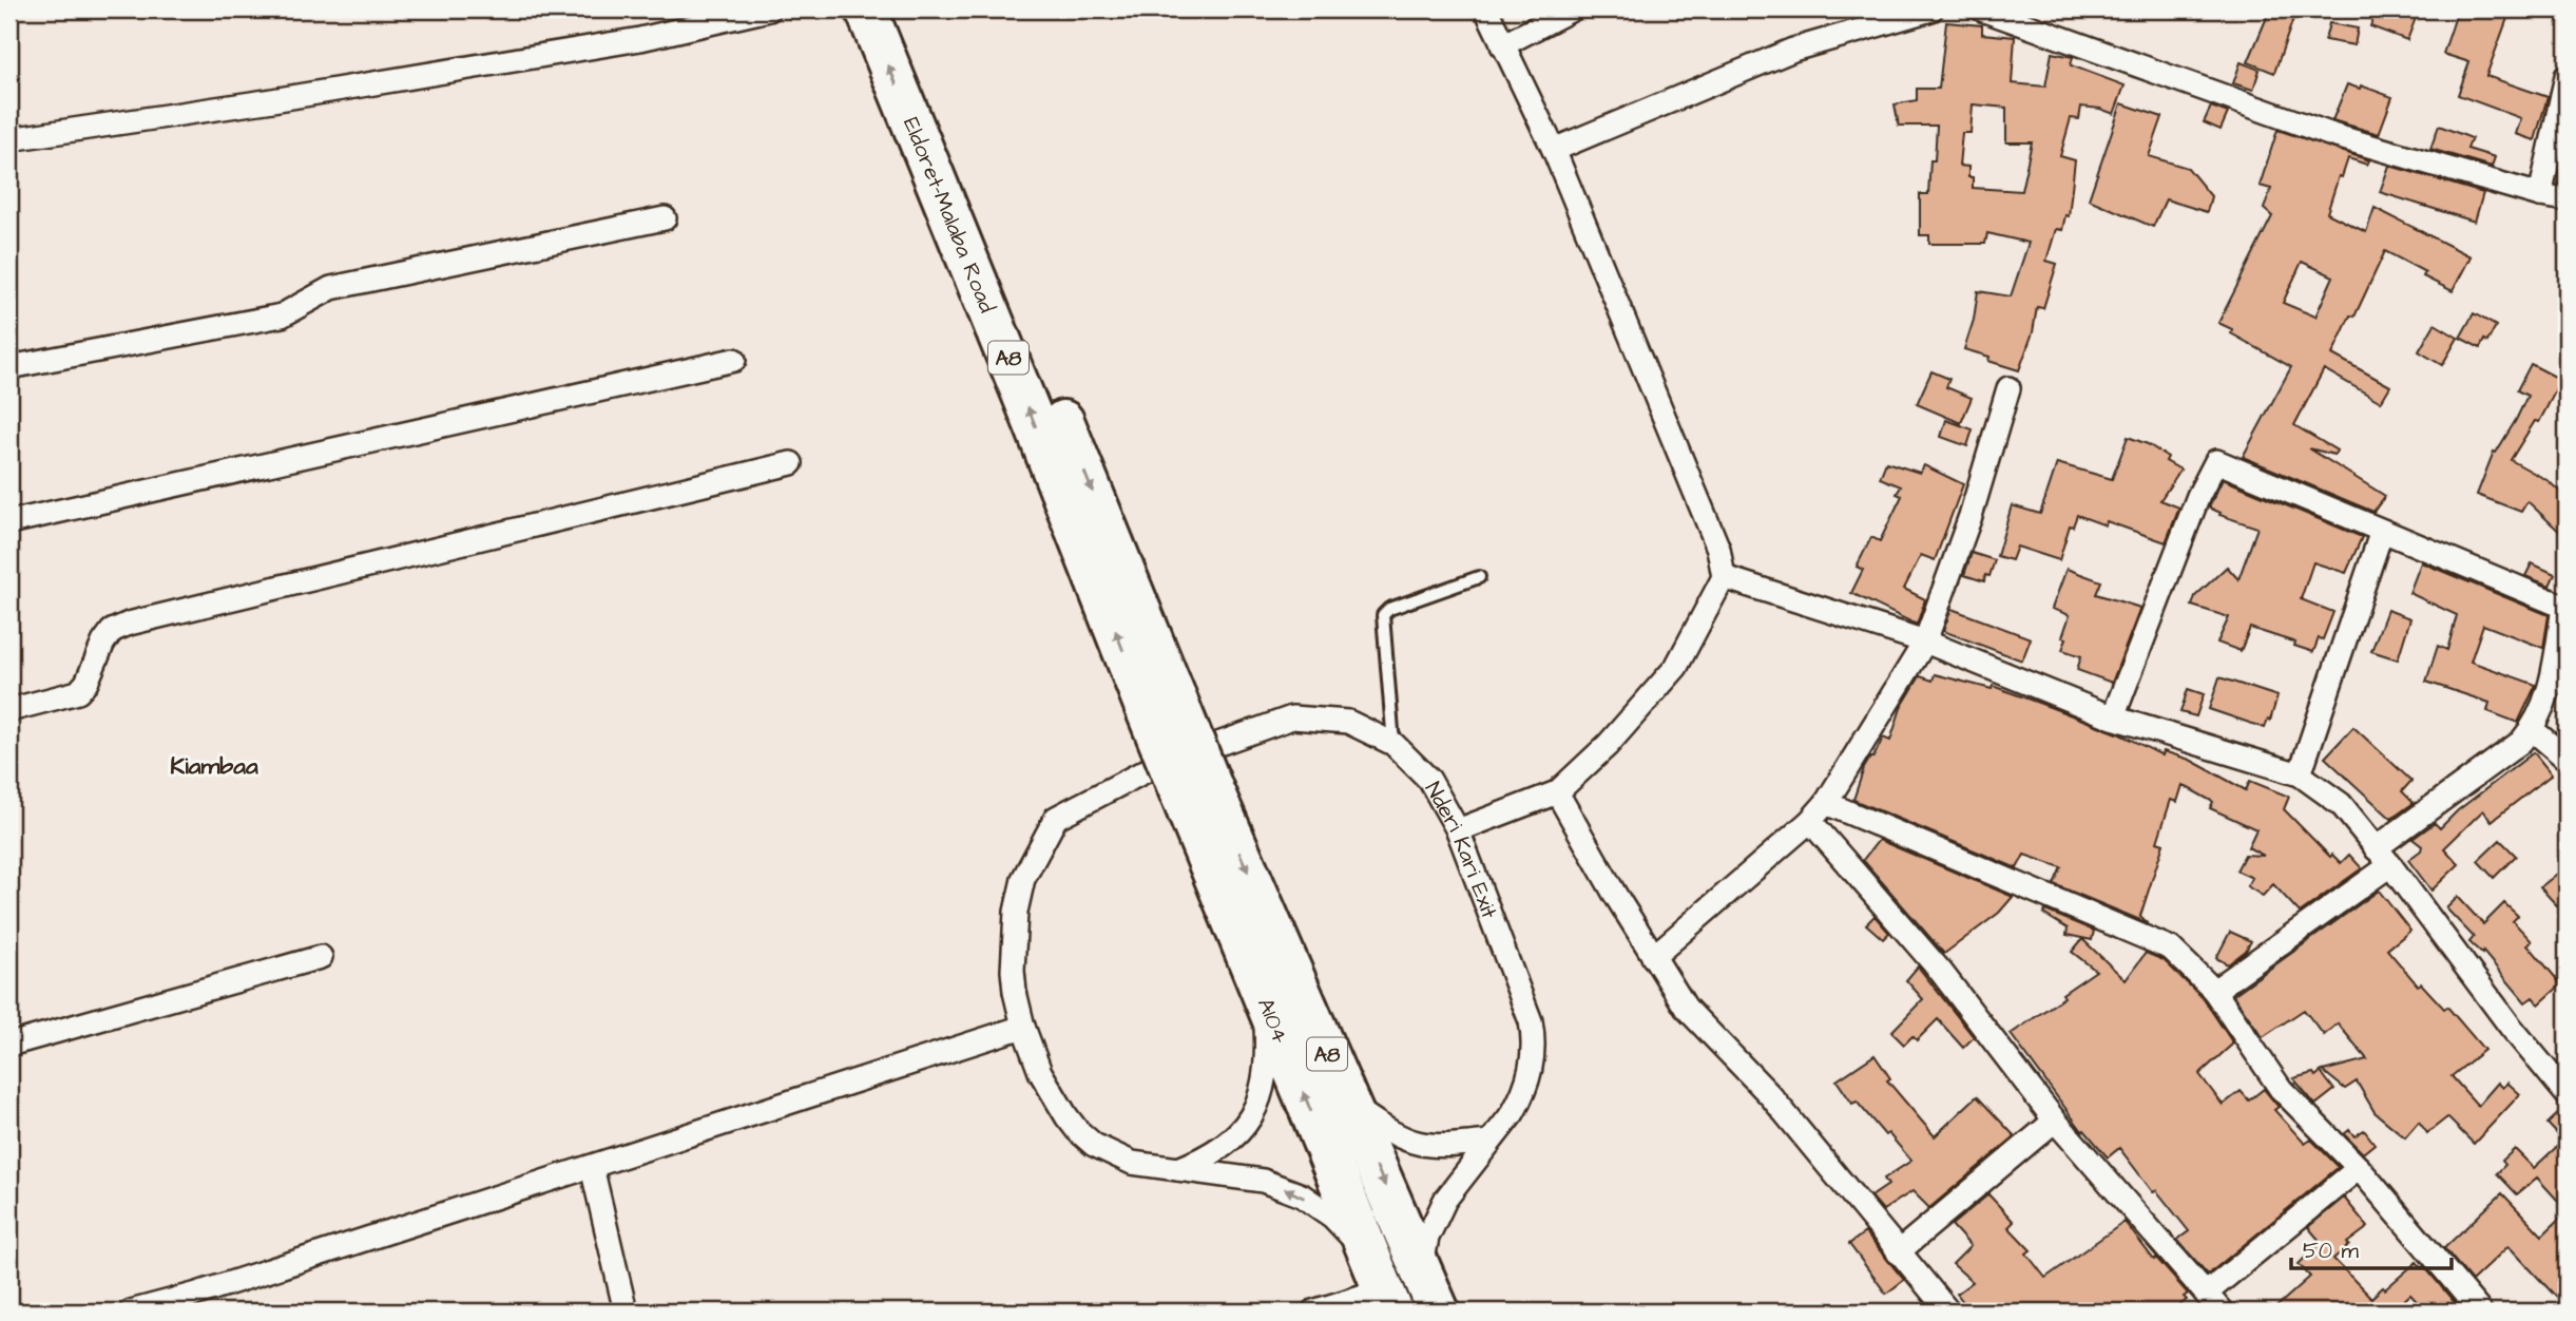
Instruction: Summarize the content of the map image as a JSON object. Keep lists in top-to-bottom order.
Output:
{
  "streets": {
    "highway": ["Eldoret-Malaba Road", "A8", "A104"],
    "street": ["Nderi Kari Exit"]
  },
  "crossings": [
    ["Eldoret-Malaba Road", "A8"],
    ["A8", "Nderi Kari Exit"],
    ["A8", "A104"]
  ],
  "districts": ["Kiambaa"],
  "scale_bar": "50 m"
}
